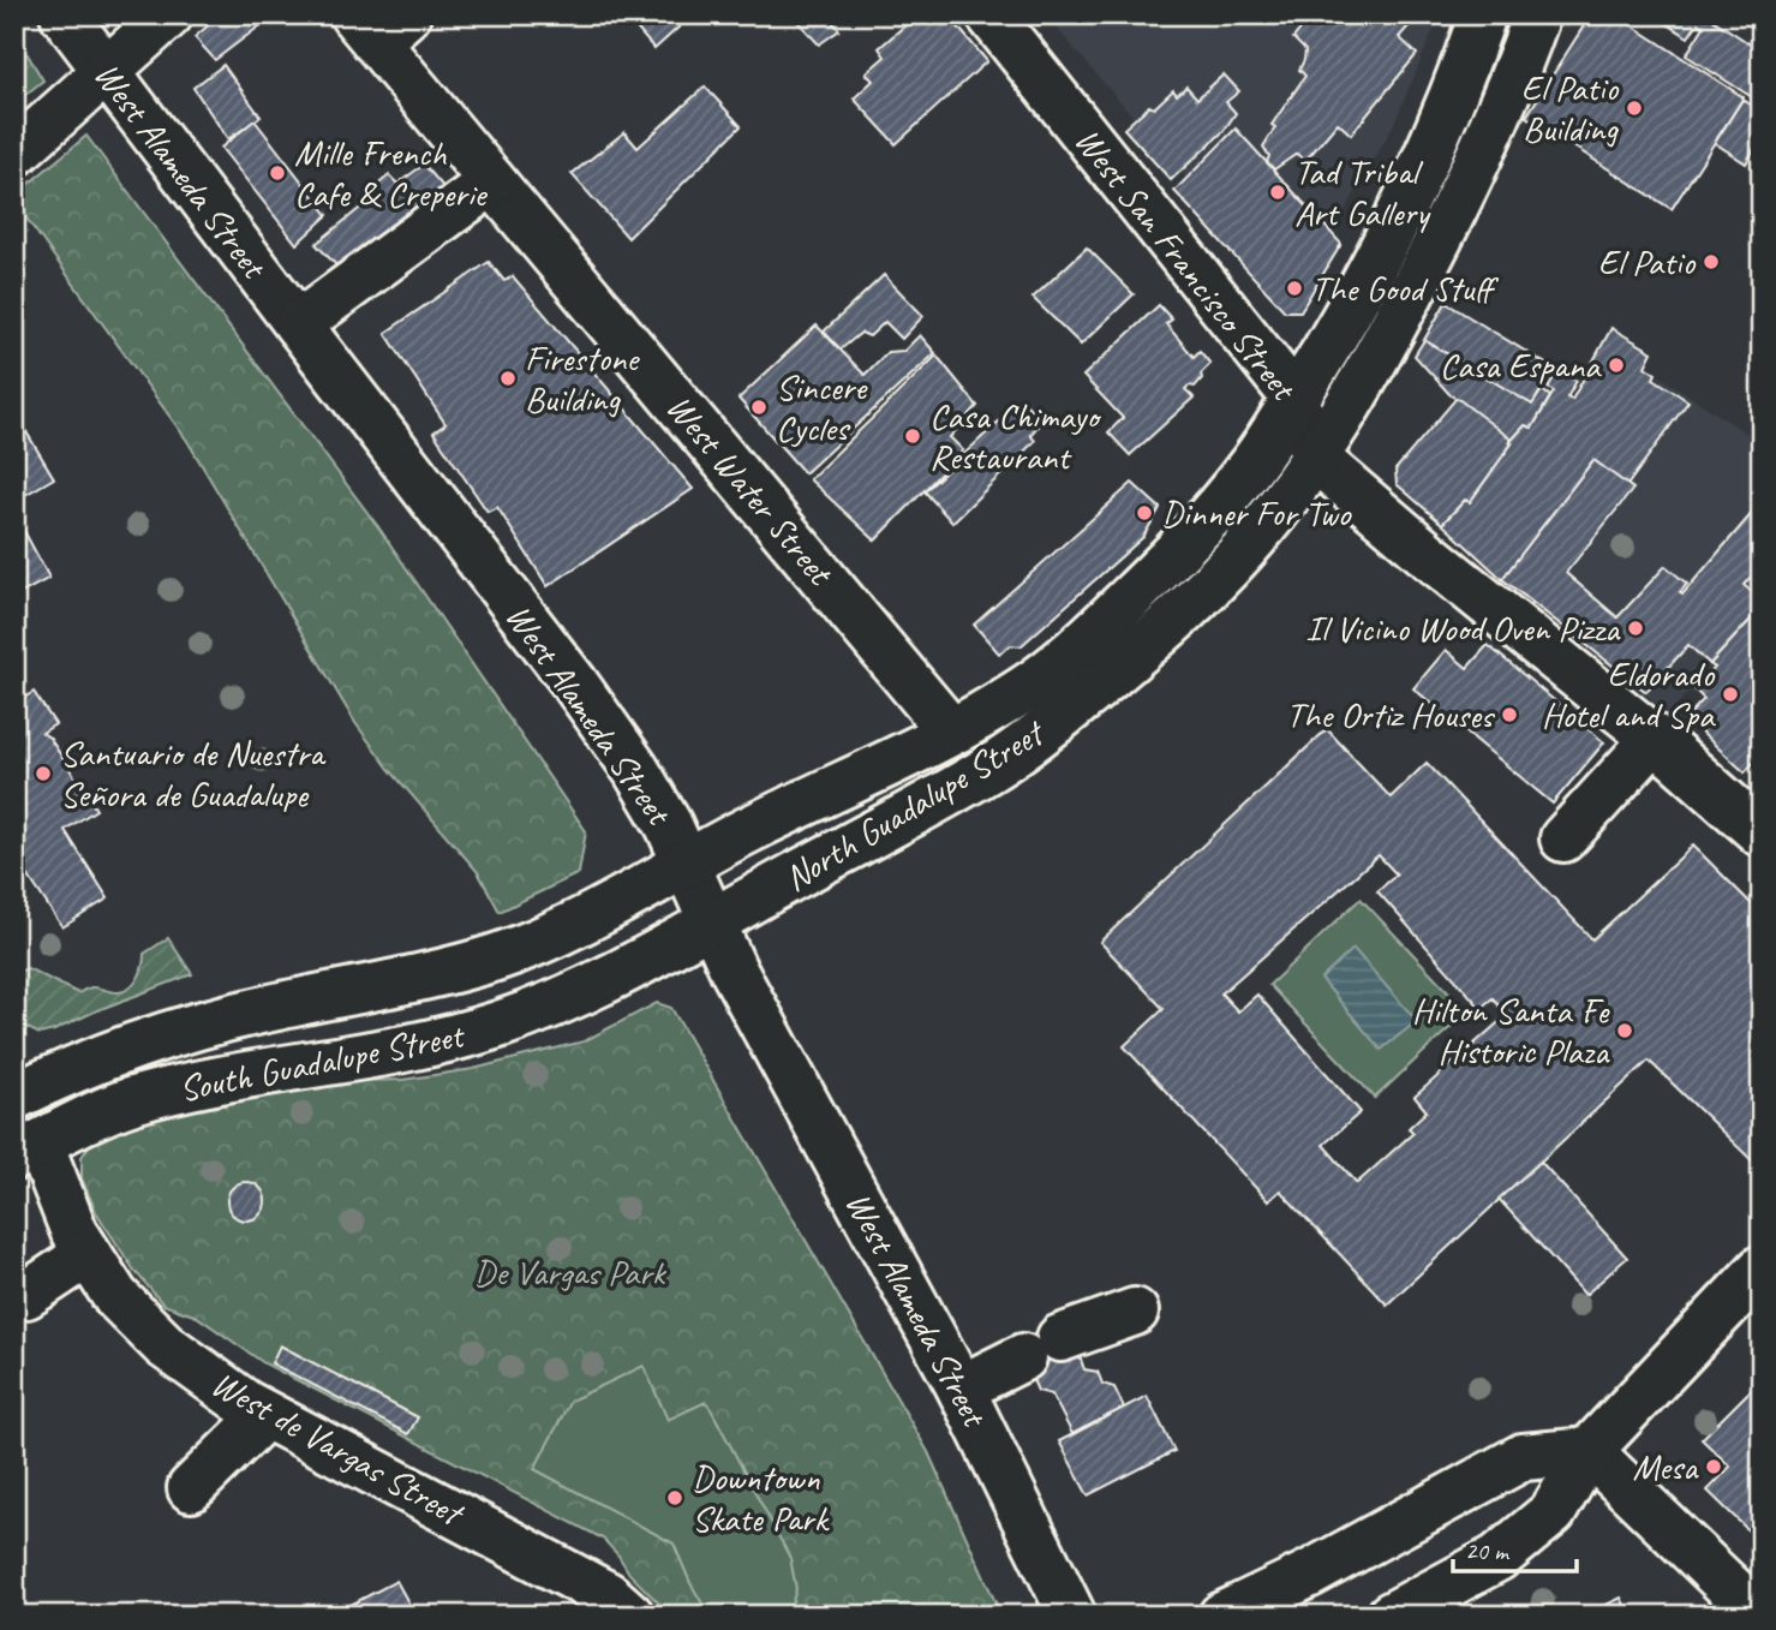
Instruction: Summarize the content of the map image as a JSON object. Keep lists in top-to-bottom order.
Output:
{
  "streets": {
    "street": [
      "West Alameda Street",
      "West San Francisco Street",
      "West Water Street",
      "North Guadalupe Street",
      "South Guadalupe Street",
      "West de Vargas Street"
    ]
  },
  "crossings": [
    ["West Alameda Street", "North Guadalupe Street"],
    ["West San Francisco Street", "North Guadalupe Street"],
    ["West Water Street", "North Guadalupe Street"],
    ["North Guadalupe Street", "South Guadalupe Street"],
    ["South Guadalupe Street", "West de Vargas Street"]
  ],
  "parks": ["De Vargas Park"],
  "places": [
    "El Patio Building",
    "Mille French Cafe & Creperie",
    "Tad Tribal Art Gallery",
    "El Patio",
    "The Good Stuff",
    "Casa Espana",
    "Firestone Building",
    "Sincere Cycles",
    "Casa Chimayo Restaurant",
    "Dinner For Two",
    "Il Vicino Wood Oven Pizza",
    "Eldorado Hotel and Spa",
    "The Ortiz Houses",
    "Santuario de Nuestra Señora de Guadalupe",
    "Hilton Santa Fe Historic Plaza",
    "Mesa",
    "Downtown Skate Park"
  ],
  "scale_bar": "20 m"
}
